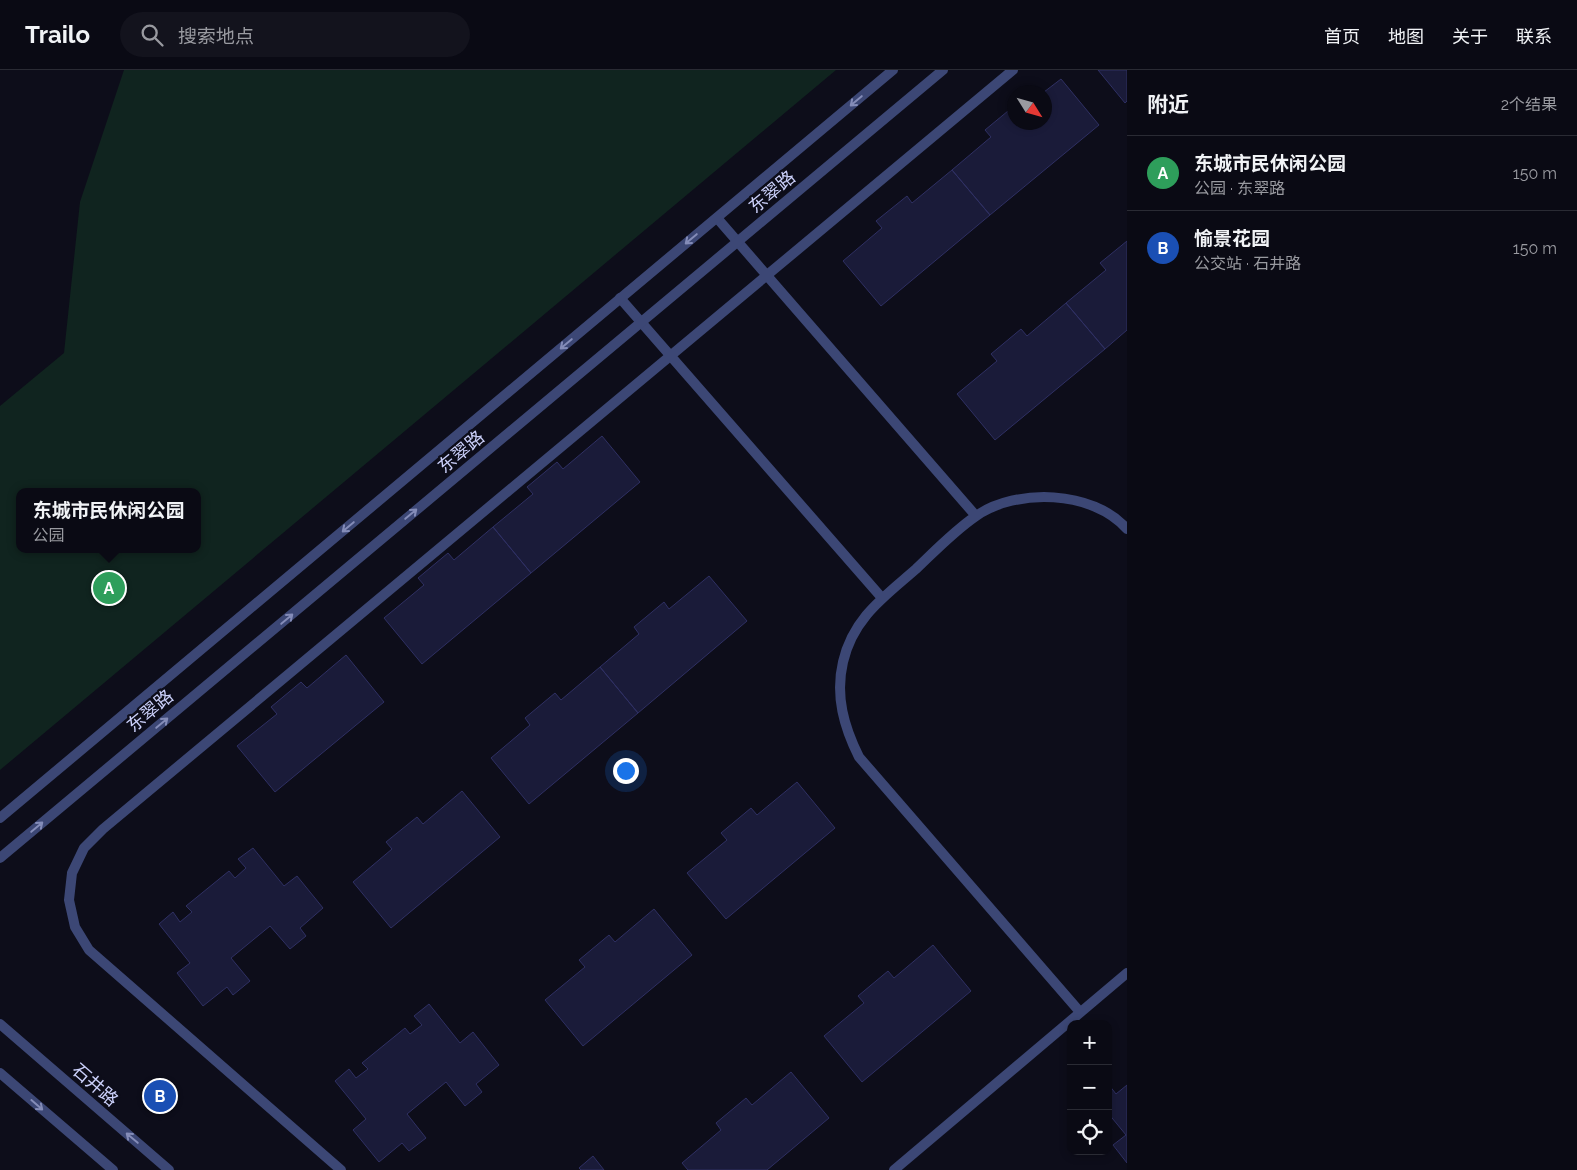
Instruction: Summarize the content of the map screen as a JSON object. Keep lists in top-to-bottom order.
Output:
{
  "streets": {
    "street": ["东翠路", "石井路"]
  },
  "north": "bottom right",
  "page": {
    "header": "Trailo",
    "search": "搜索地点",
    "nav": [
      "首页",
      "地图",
      "关于",
      "联系"
    ],
    "heading": ["附近", "2个结果"],
    "list": [
      {
        "mark": "A",
        "name": "东城市民休闲公园",
        "note": "公园 · 东翠路",
        "value": "150 m"
      },
      {
        "mark": "B",
        "name": "愉景花园",
        "note": "公交站 · 石井路",
        "value": "150 m"
      }
    ],
    "popup": ["东城市民休闲公园", "公园"],
    "pins": ["A", "B"],
    "map_buttons": ["+", "−"]
  }
}
